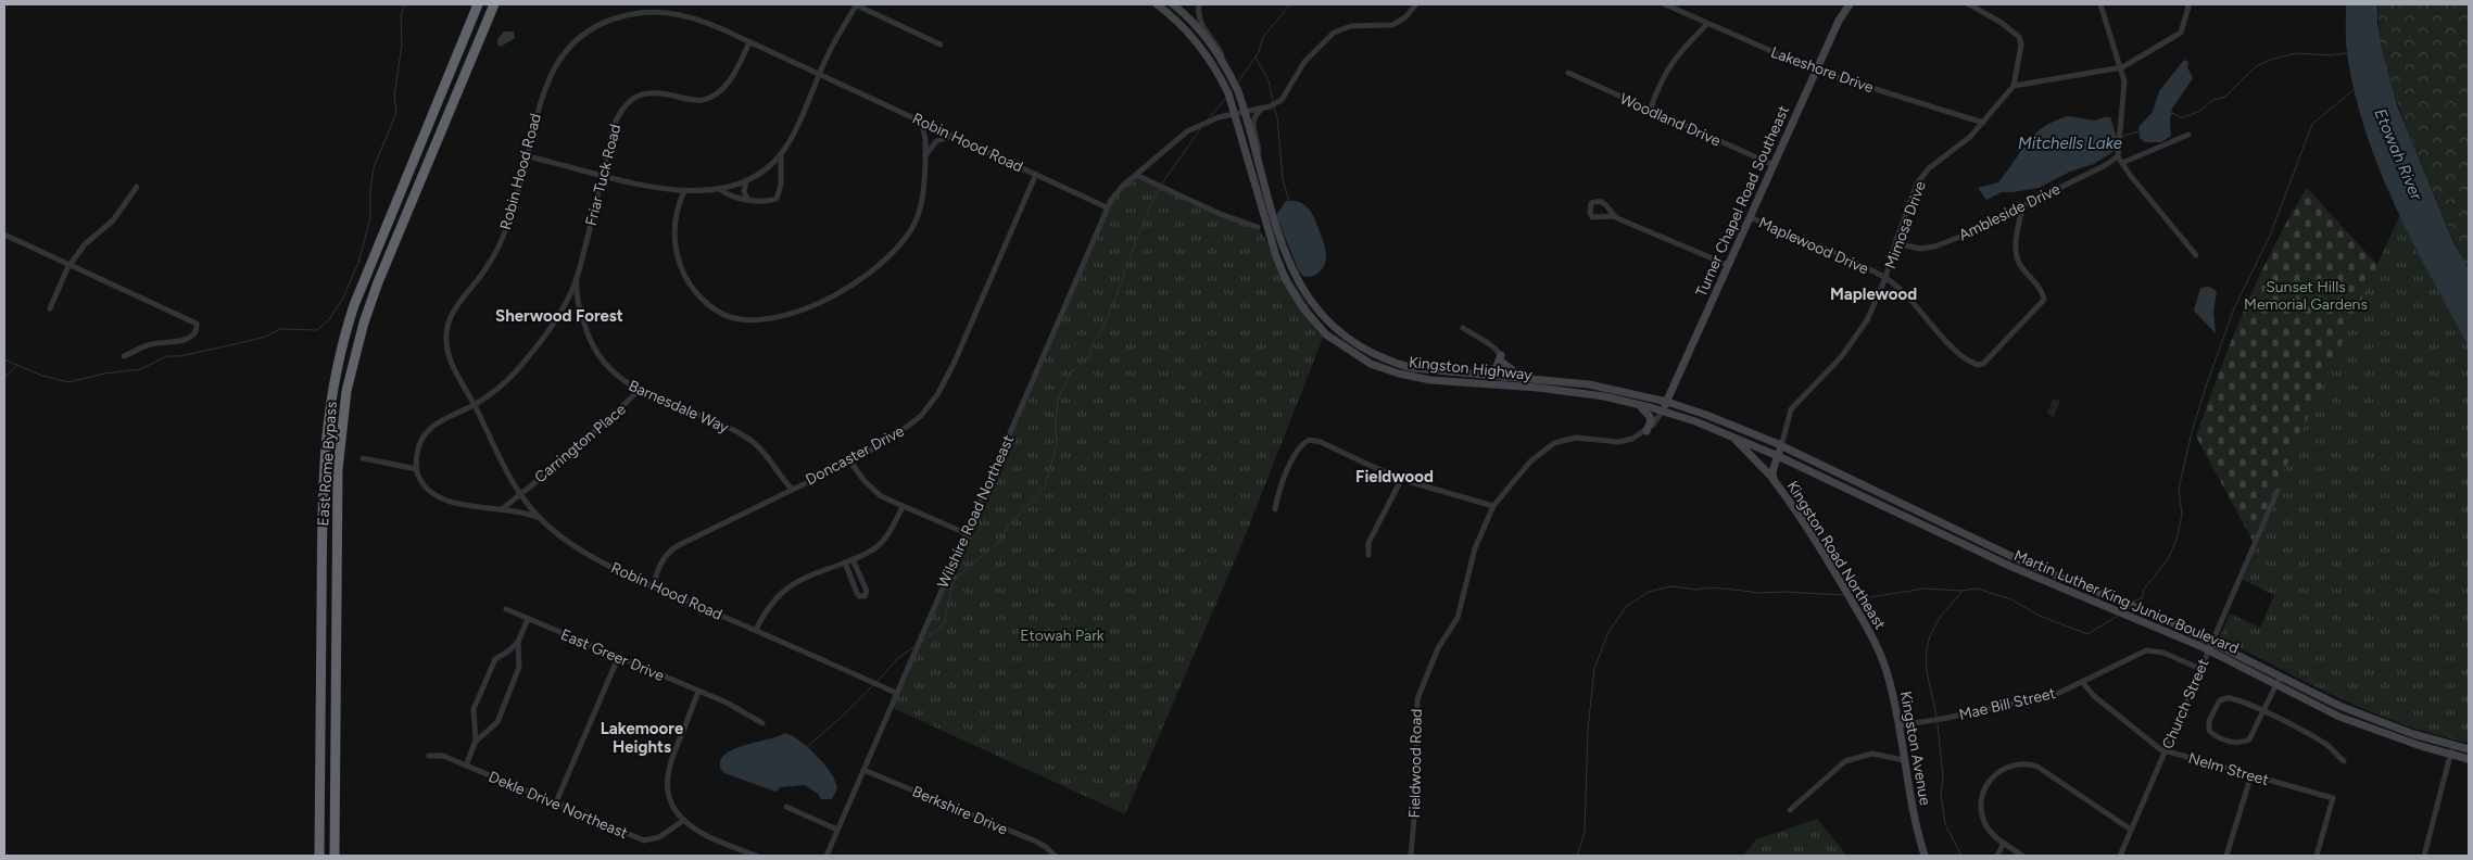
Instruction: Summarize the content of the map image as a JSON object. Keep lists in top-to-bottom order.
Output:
{
  "streets": {
    "highway": ["East Rome Bypass"],
    "main road": [
      "Turner Chapel Road Southeast",
      "Kingston Highway",
      "Kingston Road Northeast",
      "Martin Luther King Junior Boulevard",
      "Kingston Avenue"
    ],
    "street": [
      "Lakeshore Drive",
      "Woodland Drive",
      "Robin Hood Road",
      "Friar Tuck Road",
      "Ambleside Drive",
      "Mimosa Drive",
      "Maplewood Drive",
      "Barnesdale Way",
      "Carrington Place",
      "Doncaster Drive",
      "Wilshire Road Northeast",
      "East Greer Drive",
      "Mae Bill Street",
      "Church Street",
      "Fieldwood Road",
      "Nelm Street",
      "Dekle Drive Northeast",
      "Berkshire Drive"
    ]
  },
  "crossings": [
    ["Lakeshore Drive", "Turner Chapel Road Southeast"],
    ["Lakeshore Drive", "Mimosa Drive"],
    ["Woodland Drive", "Turner Chapel Road Southeast"],
    ["Robin Hood Road", "Friar Tuck Road"],
    ["Robin Hood Road", "Carrington Place"],
    ["Robin Hood Road", "Doncaster Drive"],
    ["Robin Hood Road", "Wilshire Road Northeast"],
    ["Friar Tuck Road", "Barnesdale Way"],
    ["Turner Chapel Road Southeast", "Maplewood Drive"],
    ["Turner Chapel Road Southeast", "Kingston Highway"],
    ["Turner Chapel Road Southeast", "Fieldwood Road"],
    ["Ambleside Drive", "Mimosa Drive"],
    ["Ambleside Drive", "Maplewood Drive"],
    ["Mimosa Drive", "Maplewood Drive"],
    ["Mimosa Drive", "Kingston Road Northeast"],
    ["Mimosa Drive", "Martin Luther King Junior Boulevard"],
    ["Kingston Highway", "Wilshire Road Northeast"],
    ["Kingston Highway", "Kingston Road Northeast"],
    ["Kingston Highway", "Martin Luther King Junior Boulevard"],
    ["Kingston Highway", "Fieldwood Road"],
    ["Barnesdale Way", "Carrington Place"],
    ["Barnesdale Way", "Doncaster Drive"],
    ["Wilshire Road Northeast", "Berkshire Drive"],
    ["Kingston Road Northeast", "Martin Luther King Junior Boulevard"],
    ["Kingston Road Northeast", "Kingston Avenue"],
    ["Martin Luther King Junior Boulevard", "Church Street"],
    ["Mae Bill Street", "Church Street"],
    ["Mae Bill Street", "Kingston Avenue"],
    ["Mae Bill Street", "Nelm Street"],
    ["Church Street", "Nelm Street"]
  ],
  "districts": [
    "Maplewood",
    "Sherwood Forest",
    "Fieldwood",
    "Lakemoore Heights"
  ],
  "water": ["Mitchells Lake", "Etowah River"],
  "parks": ["Sunset Hills Memorial Gardens", "Etowah Park"]
}
